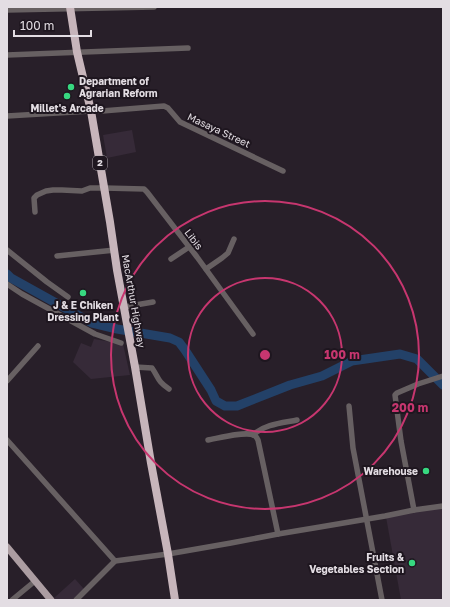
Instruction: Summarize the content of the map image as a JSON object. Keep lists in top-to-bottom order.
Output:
{
  "streets": {
    "highway": ["2", "MacArthur Highway"],
    "street": ["Masaya Street", "Libis"]
  },
  "crossings": [
    ["Masaya Street", "MacArthur Highway"],
    ["Libis", "MacArthur Highway"]
  ],
  "places": [
    "Department of Agrarian Reform",
    "Millet's Arcade",
    "J & E Chiken Dressing Plant",
    "Warehouse",
    "Fruits & Vegetables Section"
  ],
  "scale_bar": "100 m",
  "rings": ["100 m", "200 m"]
}
